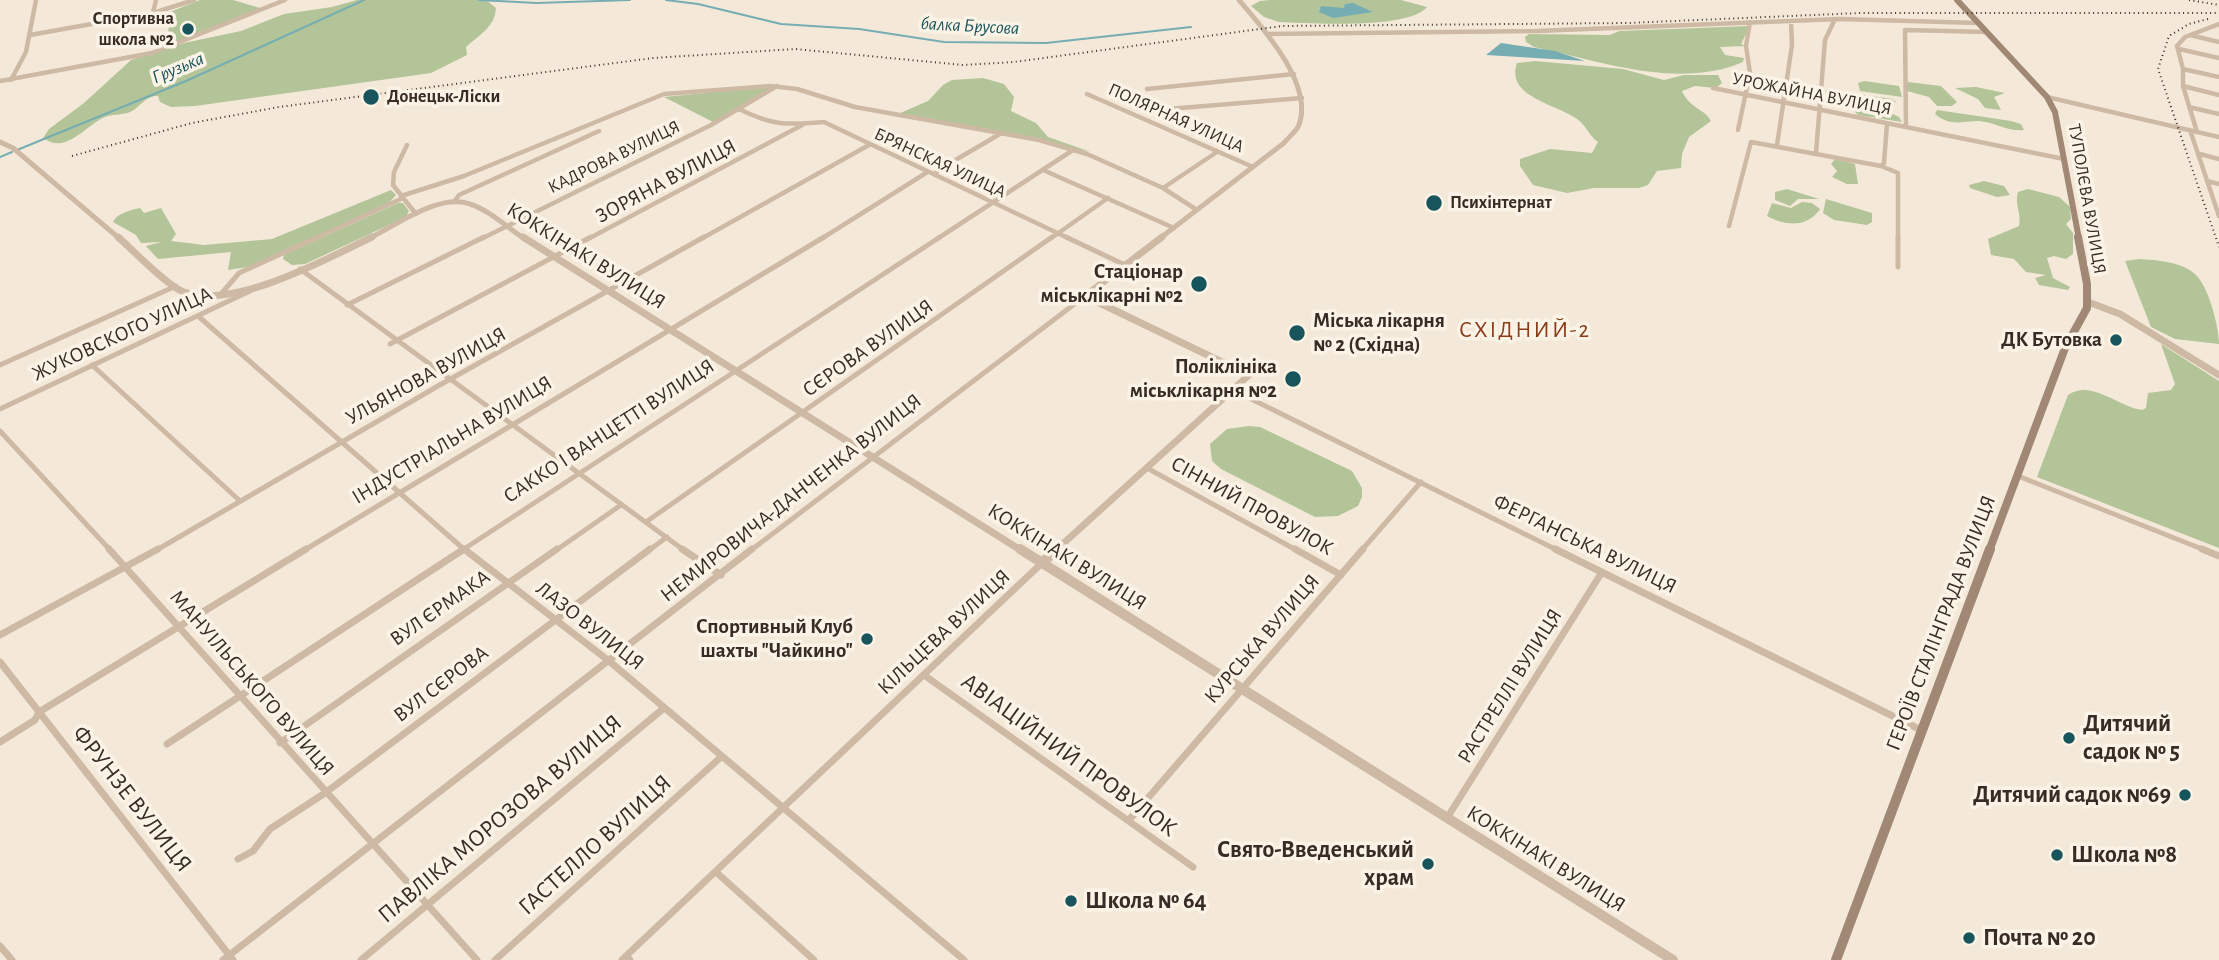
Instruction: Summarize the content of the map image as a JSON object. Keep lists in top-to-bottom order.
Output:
{
  "streets": {
    "main road": ["ТУПОЛЄВА ВУЛИЦЯ", "ГЕРОЇВ СТАЛІНГРАДА ВУЛИЦЯ"],
    "street": [
      "УРОЖАЙНА ВУЛИЦЯ",
      "ПОЛЯРНАЯ УЛИЦА",
      "КАДРОВА ВУЛИЦЯ",
      "БРЯНСКАЯ УЛИЦА",
      "ЗОРЯНА ВУЛИЦЯ",
      "КОККІНАКІ ВУЛИЦЯ",
      "ЖУКОВСКОГО УЛИЦА",
      "СЄРОВА ВУЛИЦЯ",
      "УЛЬЯНОВА ВУЛИЦЯ",
      "САККО І ВАНЦЕТТІ ВУЛИЦЯ",
      "ІНДУСТРІАЛЬНА ВУЛИЦЯ",
      "НЕМИРОВИЧА-ДАНЧЕНКА ВУЛИЦЯ",
      "СІННИЙ ПРОВУЛОК",
      "ФЕРГАНСЬКА ВУЛИЦЯ",
      "ВУЛ ЄРМАКА",
      "ЛАЗО ВУЛИЦЯ",
      "КІЛЬЦЕВА ВУЛИЦЯ",
      "КУРСЬКА ВУЛИЦЯ",
      "МАНУІЛЬСЬКОГО ВУЛИЦЯ",
      "ВУЛ СЄРОВА",
      "РАСТРЕЛЛІ ВУЛИЦЯ",
      "АВІАЦІЙНИЙ ПРОВУЛОК",
      "ФРУНЗЕ ВУЛИЦЯ",
      "ПАВЛІКА МОРОЗОВА ВУЛИЦЯ",
      "ГАСТЕЛЛО ВУЛИЦЯ"
    ]
  },
  "crossings": [
    ["УРОЖАЙНА ВУЛИЦЯ", "ТУПОЛЄВА ВУЛИЦЯ"],
    ["ПОЛЯРНАЯ УЛИЦА", "НЕМИРОВИЧА-ДАНЧЕНКА ВУЛИЦЯ"],
    ["КАДРОВА ВУЛИЦЯ", "БРЯНСКАЯ УЛИЦА"],
    ["КАДРОВА ВУЛИЦЯ", "КОККІНАКІ ВУЛИЦЯ"],
    ["БРЯНСКАЯ УЛИЦА", "ЗОРЯНА ВУЛИЦЯ"],
    ["БРЯНСКАЯ УЛИЦА", "СЄРОВА ВУЛИЦЯ"],
    ["БРЯНСКАЯ УЛИЦА", "УЛЬЯНОВА ВУЛИЦЯ"],
    ["БРЯНСКАЯ УЛИЦА", "САККО І ВАНЦЕТТІ ВУЛИЦЯ"],
    ["БРЯНСКАЯ УЛИЦА", "ІНДУСТРІАЛЬНА ВУЛИЦЯ"],
    ["БРЯНСКАЯ УЛИЦА", "НЕМИРОВИЧА-ДАНЧЕНКА ВУЛИЦЯ"],
    ["ЗОРЯНА ВУЛИЦЯ", "КОККІНАКІ ВУЛИЦЯ"],
    ["ТУПОЛЄВА ВУЛИЦЯ", "ГЕРОЇВ СТАЛІНГРАДА ВУЛИЦЯ"],
    ["КОККІНАКІ ВУЛИЦЯ", "СЄРОВА ВУЛИЦЯ"],
    ["КОККІНАКІ ВУЛИЦЯ", "УЛЬЯНОВА ВУЛИЦЯ"],
    ["КОККІНАКІ ВУЛИЦЯ", "САККО І ВАНЦЕТТІ ВУЛИЦЯ"],
    ["КОККІНАКІ ВУЛИЦЯ", "ІНДУСТРІАЛЬНА ВУЛИЦЯ"],
    ["КОККІНАКІ ВУЛИЦЯ", "НЕМИРОВИЧА-ДАНЧЕНКА ВУЛИЦЯ"],
    ["КОККІНАКІ ВУЛИЦЯ", "КІЛЬЦЕВА ВУЛИЦЯ"],
    ["КОККІНАКІ ВУЛИЦЯ", "КУРСЬКА ВУЛИЦЯ"],
    ["КОККІНАКІ ВУЛИЦЯ", "РАСТРЕЛЛІ ВУЛИЦЯ"],
    ["ЖУКОВСКОГО УЛИЦА", "ЛАЗО ВУЛИЦЯ"],
    ["УЛЬЯНОВА ВУЛИЦЯ", "ЛАЗО ВУЛИЦЯ"],
    ["УЛЬЯНОВА ВУЛИЦЯ", "МАНУІЛЬСЬКОГО ВУЛИЦЯ"],
    ["САККО І ВАНЦЕТТІ ВУЛИЦЯ", "ЛАЗО ВУЛИЦЯ"],
    ["САККО І ВАНЦЕТТІ ВУЛИЦЯ", "МАНУІЛЬСЬКОГО ВУЛИЦЯ"],
    ["ІНДУСТРІАЛЬНА ВУЛИЦЯ", "ЛАЗО ВУЛИЦЯ"],
    ["ІНДУСТРІАЛЬНА ВУЛИЦЯ", "МАНУІЛЬСЬКОГО ВУЛИЦЯ"],
    ["ІНДУСТРІАЛЬНА ВУЛИЦЯ", "ФРУНЗЕ ВУЛИЦЯ"],
    ["НЕМИРОВИЧА-ДАНЧЕНКА ВУЛИЦЯ", "ЛАЗО ВУЛИЦЯ"],
    ["НЕМИРОВИЧА-ДАНЧЕНКА ВУЛИЦЯ", "МАНУІЛЬСЬКОГО ВУЛИЦЯ"],
    ["НЕМИРОВИЧА-ДАНЧЕНКА ВУЛИЦЯ", "ФРУНЗЕ ВУЛИЦЯ"],
    ["СІННИЙ ПРОВУЛОК", "КІЛЬЦЕВА ВУЛИЦЯ"],
    ["СІННИЙ ПРОВУЛОК", "КУРСЬКА ВУЛИЦЯ"],
    ["ФЕРГАНСЬКА ВУЛИЦЯ", "ГЕРОЇВ СТАЛІНГРАДА ВУЛИЦЯ"],
    ["ФЕРГАНСЬКА ВУЛИЦЯ", "КІЛЬЦЕВА ВУЛИЦЯ"],
    ["ФЕРГАНСЬКА ВУЛИЦЯ", "КУРСЬКА ВУЛИЦЯ"],
    ["ФЕРГАНСЬКА ВУЛИЦЯ", "РАСТРЕЛЛІ ВУЛИЦЯ"],
    ["ВУЛ ЄРМАКА", "ЛАЗО ВУЛИЦЯ"],
    ["ВУЛ ЄРМАКА", "МАНУІЛЬСЬКОГО ВУЛИЦЯ"],
    ["ЛАЗО ВУЛИЦЯ", "КІЛЬЦЕВА ВУЛИЦЯ"],
    ["ЛАЗО ВУЛИЦЯ", "ВУЛ СЄРОВА"],
    ["ЛАЗО ВУЛИЦЯ", "ПАВЛІКА МОРОЗОВА ВУЛИЦЯ"],
    ["ЛАЗО ВУЛИЦЯ", "ГАСТЕЛЛО ВУЛИЦЯ"],
    ["КІЛЬЦЕВА ВУЛИЦЯ", "АВІАЦІЙНИЙ ПРОВУЛОК"],
    ["КУРСЬКА ВУЛИЦЯ", "АВІАЦІЙНИЙ ПРОВУЛОК"],
    ["МАНУІЛЬСЬКОГО ВУЛИЦЯ", "ВУЛ СЄРОВА"],
    ["МАНУІЛЬСЬКОГО ВУЛИЦЯ", "ПАВЛІКА МОРОЗОВА ВУЛИЦЯ"]
  ],
  "districts": ["СХІДНИЙ-2"],
  "water": ["балка Брусова", "Грузька"],
  "places": [
    "Спортивна школа №2",
    "Донецьк-Ліски",
    "Психінтернат",
    "Стаціонар міськлікарні №2",
    "Міська лікарня № 2 (Східна)",
    "ДК Бутовка",
    "Поліклініка міськлікарня №2",
    "Спортивный Клуб шахты \"Чайкино\"",
    "Дитячий садок № 5",
    "Дитячий садок №69",
    "Школа №8",
    "Свято-Введенський храм",
    "Школа № 64",
    "Почта № 20"
  ]
}
